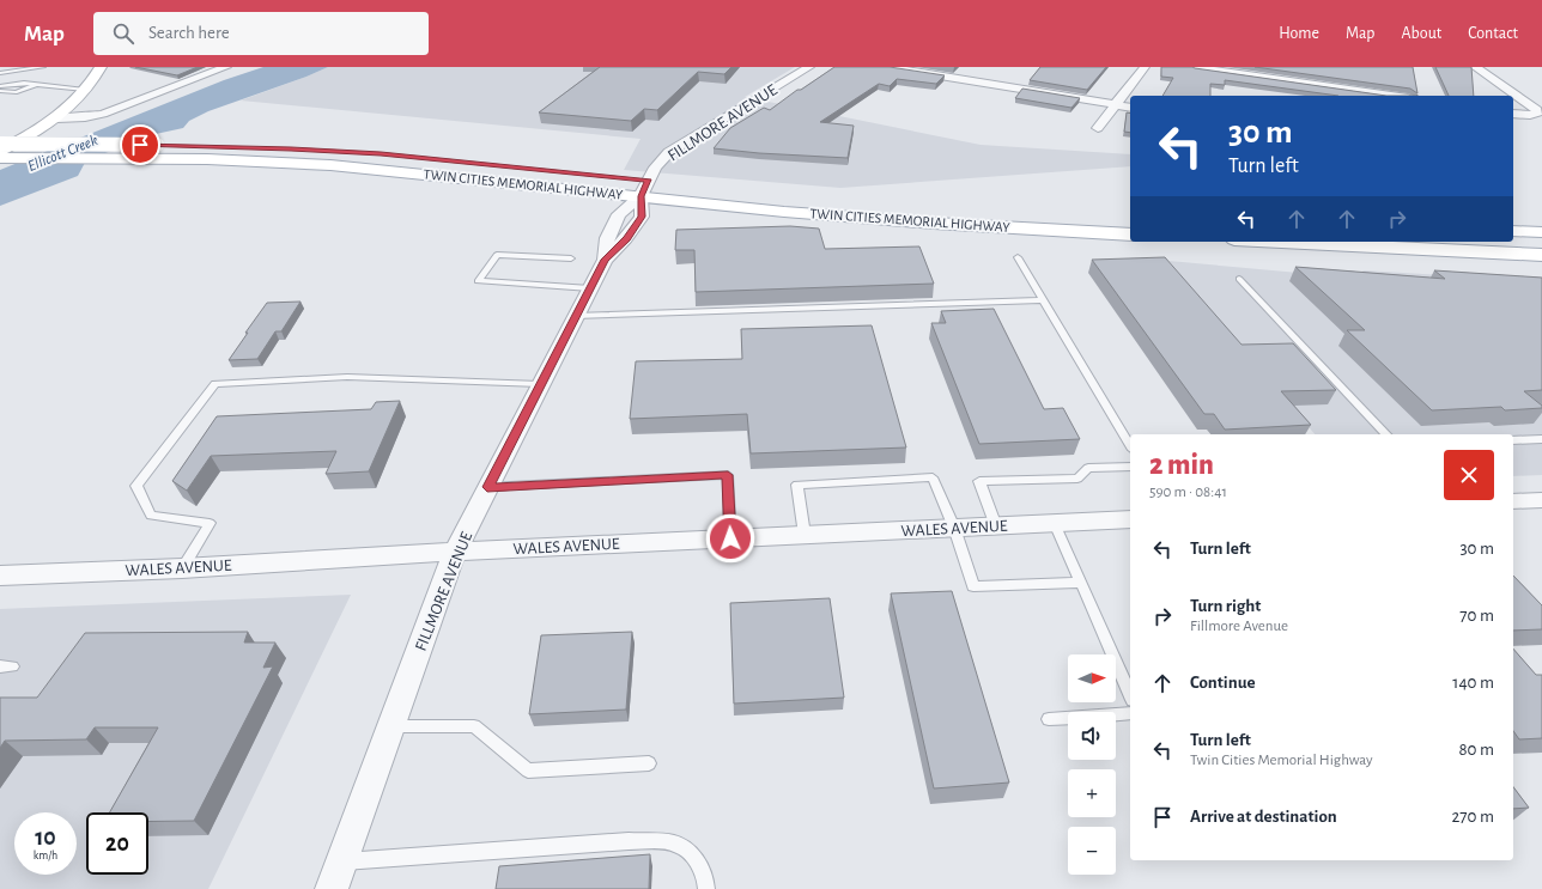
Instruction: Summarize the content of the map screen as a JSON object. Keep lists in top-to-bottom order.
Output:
{
  "streets": {
    "main road": ["TWIN CITIES MEMORIAL HIGHWAY"],
    "street": ["FILLMORE AVENUE", "WALES AVENUE"]
  },
  "crossings": [
    ["FILLMORE AVENUE", "TWIN CITIES MEMORIAL HIGHWAY"],
    ["FILLMORE AVENUE", "WALES AVENUE"]
  ],
  "water": ["Ellicott Creek"],
  "north": "right",
  "page": {
    "header": "Map",
    "search": "Search here",
    "nav": [
      "Home",
      "Map",
      "About",
      "Contact"
    ],
    "turn": ["30 m", "Turn left"],
    "heading": ["2 min", "590 m · 08:41"],
    "list": [
      {
        "name": "Turn left",
        "value": "30 m"
      },
      {
        "name": "Turn right",
        "note": "Fillmore Avenue",
        "value": "70 m"
      },
      {
        "name": "Continue",
        "value": "140 m"
      },
      {
        "name": "Turn left",
        "note": "Twin Cities Memorial Highway",
        "value": "80 m"
      },
      {
        "name": "Arrive at destination",
        "value": "270 m"
      }
    ],
    "map_buttons": ["+", "−"],
    "speed": "10 km/h",
    "limit": "20"
  }
}
